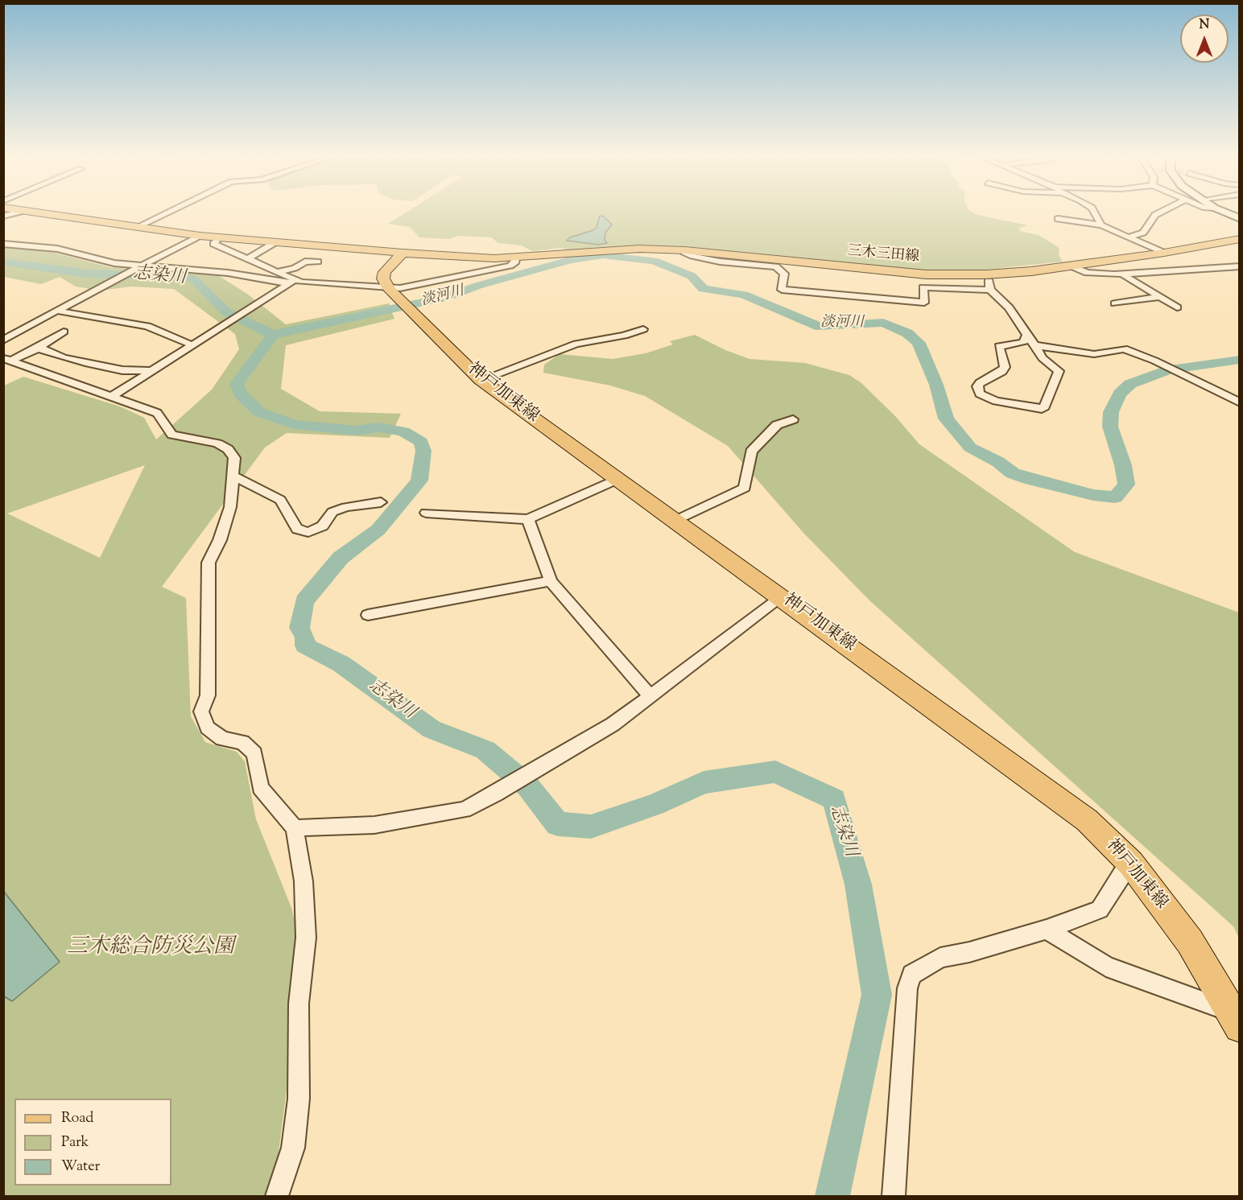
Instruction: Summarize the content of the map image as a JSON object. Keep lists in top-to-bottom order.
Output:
{
  "streets": {
    "main road": ["三木三田線", "神戸加東線"]
  },
  "water": ["志染川", "淡河川"],
  "parks": ["三木総合防災公園"],
  "legend": ["Road", "Park", "Water"],
  "north": "top"
}
